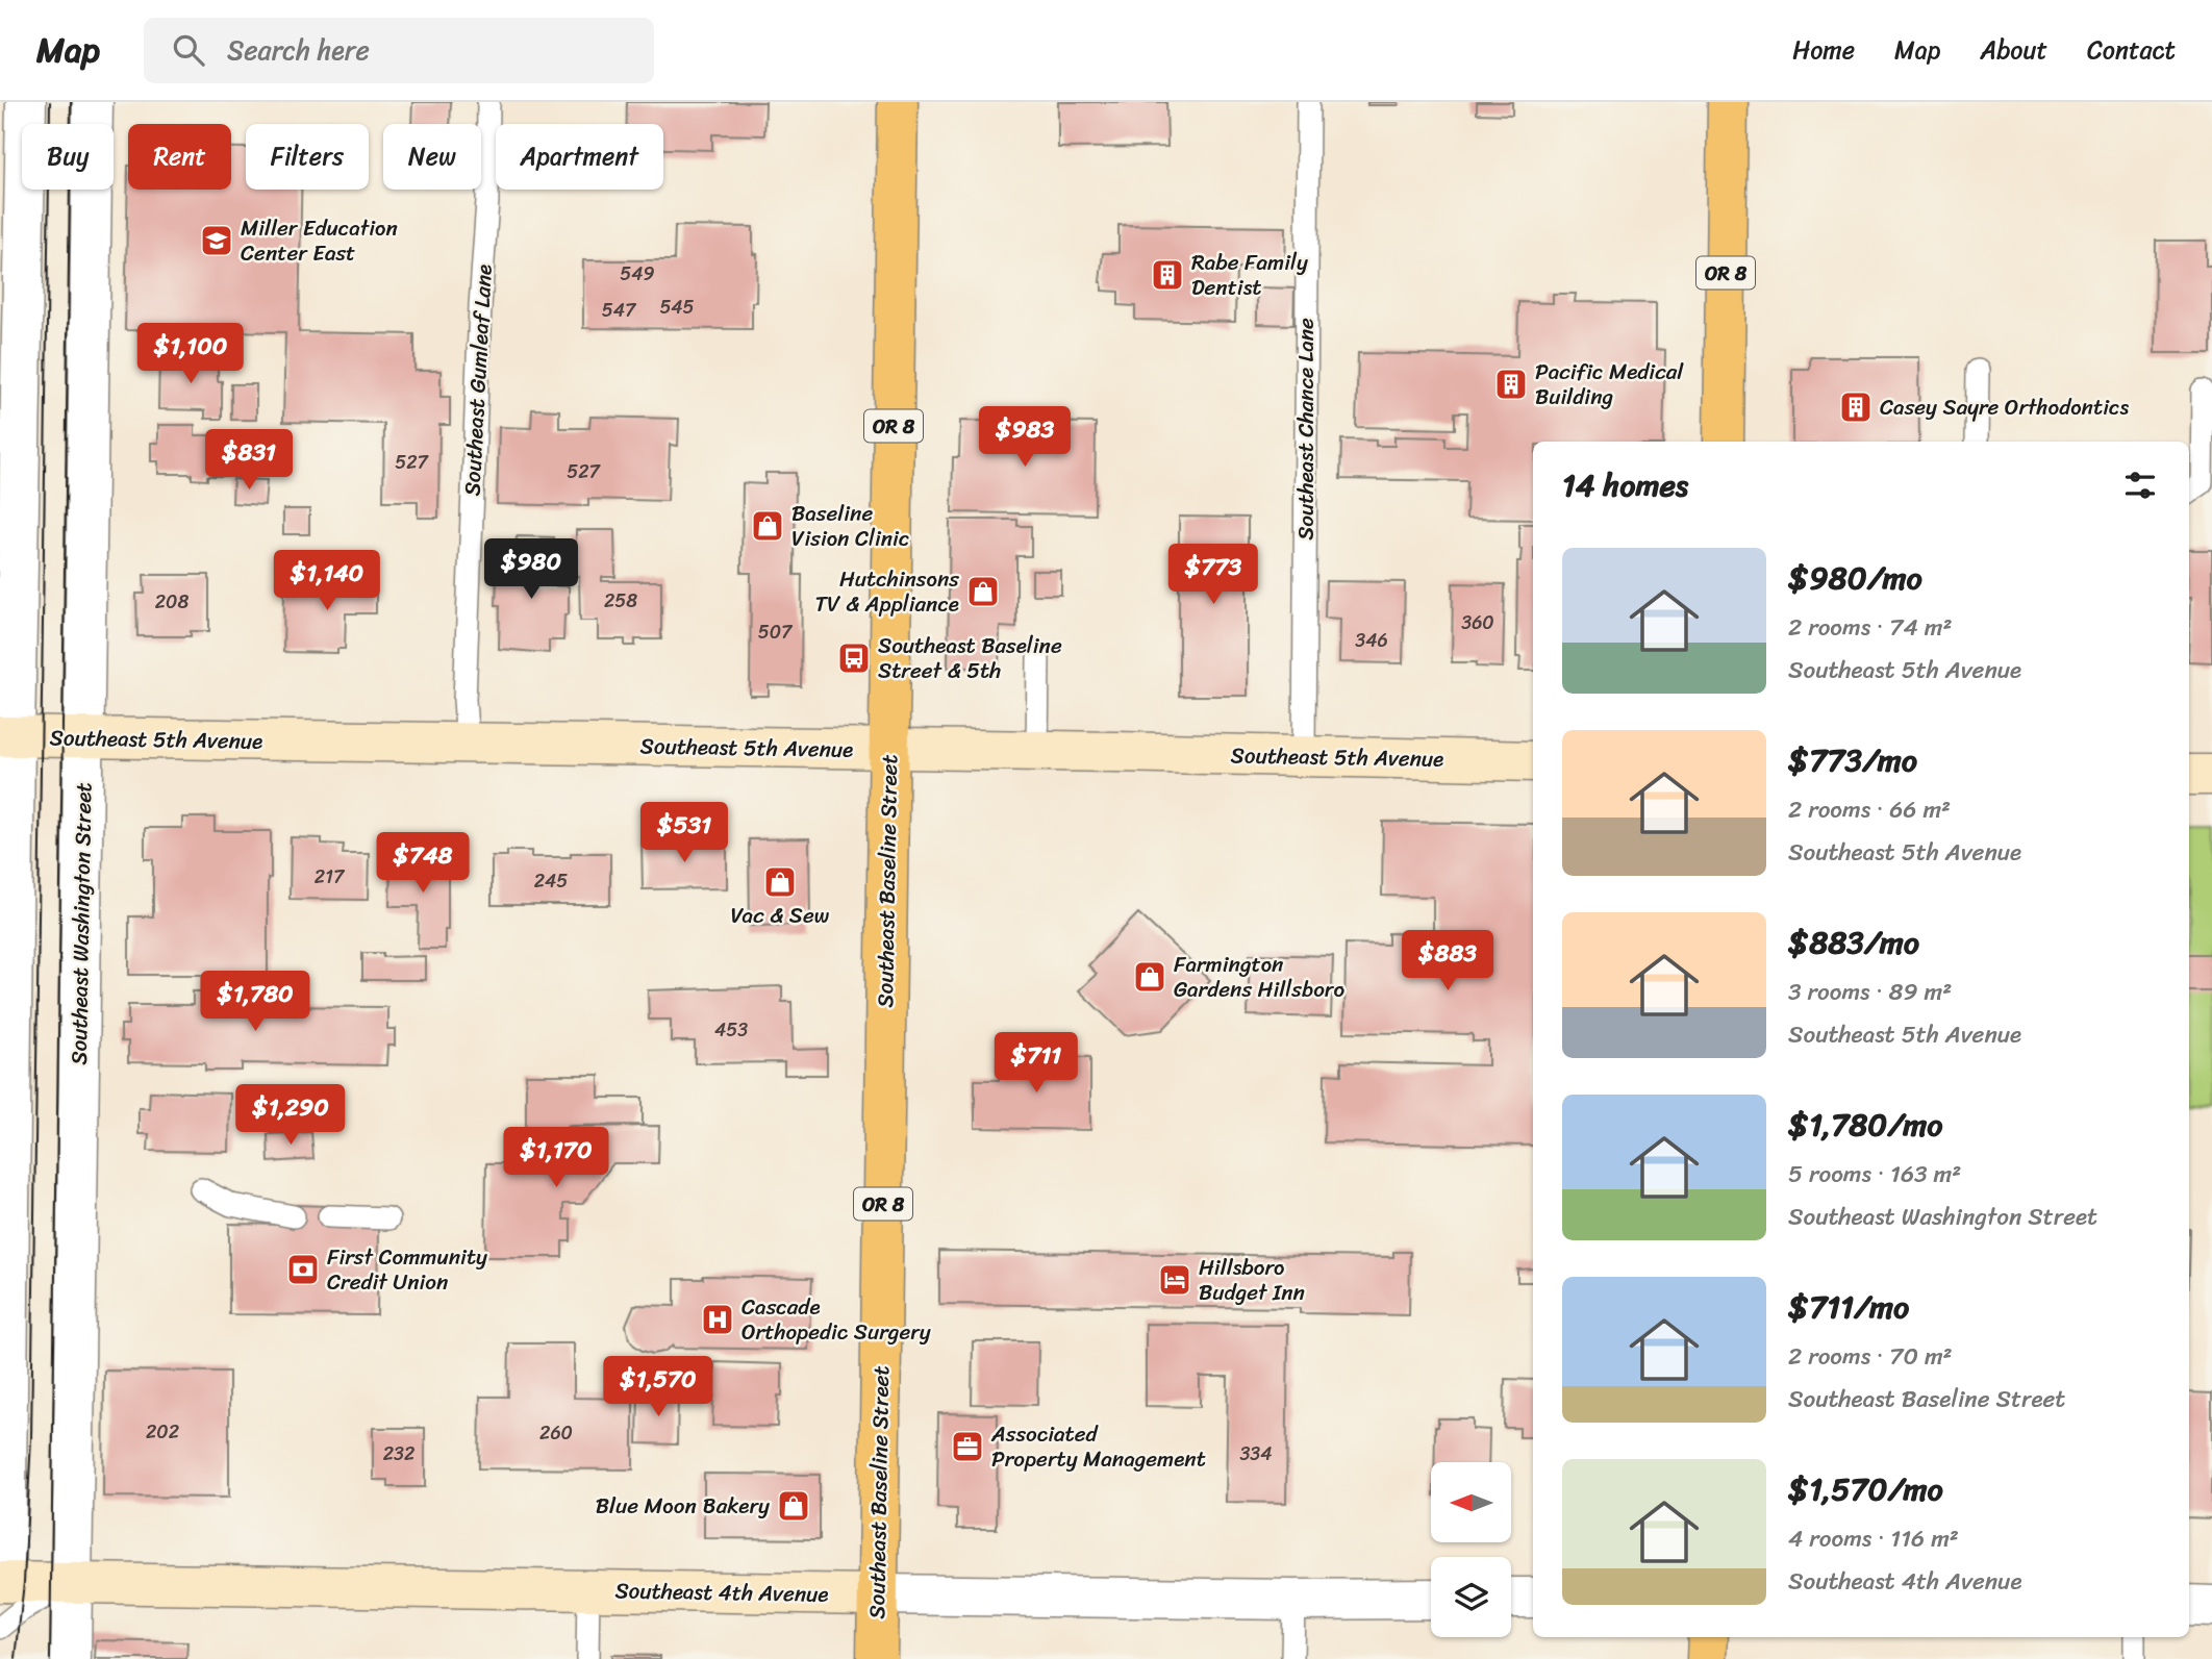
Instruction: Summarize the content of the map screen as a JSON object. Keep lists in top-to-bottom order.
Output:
{
  "streets": {
    "highway": ["OR 8", "Southeast Baseline Street"],
    "street": ["Southeast 5th Avenue", "Southeast Washington Street", "Southeast 4th Avenue"],
    "lane": ["Southeast Gumleaf Lane", "Southeast Chance Lane"]
  },
  "crossings": [
    ["Southeast Gumleaf Lane", "Southeast 5th Avenue"],
    ["Southeast Chance Lane", "Southeast 5th Avenue"],
    ["Southeast 5th Avenue", "Southeast Baseline Street"],
    ["Southeast 5th Avenue", "Southeast Washington Street"],
    ["Southeast Baseline Street", "Southeast 4th Avenue"],
    ["Southeast Washington Street", "Southeast 4th Avenue"]
  ],
  "places": {
    "school or university": ["Miller Education Center East"],
    "building": ["Rabe Family Dentist", "Pacific Medical Building", "Casey Sayre Orthodontics"],
    "shop": [
      "Baseline Vision Clinic",
      "Hutchinsons TV & Appliance",
      "Vac & Sew",
      "Farmington Gardens Hillsboro",
      "Blue Moon Bakery"
    ],
    "bus stop": ["Southeast Baseline Street & 5th"],
    "bank": ["First Community Credit Union"],
    "hotel": ["Hillsboro Budget Inn"],
    "hospital": ["Cascade Orthopedic Surgery"],
    "office": ["Associated Property Management"]
  },
  "house_numbers": [
    "549",
    "545",
    "547",
    "527",
    "527",
    "258",
    "208",
    "360",
    "507",
    "346",
    "217",
    "245",
    "453",
    "202",
    "260",
    "232",
    "334"
  ],
  "north": "left",
  "page": {
    "header": "Map",
    "search": "Search here",
    "nav": [
      "Home",
      "Map",
      "About",
      "Contact"
    ],
    "chip": [
      "Buy",
      "Rent",
      "Filters",
      "New",
      "Apartment"
    ],
    "price": [
      "$1,100",
      "$983",
      "$831",
      "$980",
      "$773",
      "$1,140",
      "$531",
      "$748",
      "$883",
      "$1,780",
      "$711",
      "$1,290",
      "$1,170",
      "$1,570"
    ],
    "heading": "14 homes",
    "list": [
      {
        "name": "$980/mo",
        "note": "2 rooms · 74 m² · Southeast 5th Avenue"
      },
      {
        "name": "$773/mo",
        "note": "2 rooms · 66 m² · Southeast 5th Avenue"
      },
      {
        "name": "$883/mo",
        "note": "3 rooms · 89 m² · Southeast 5th Avenue"
      },
      {
        "name": "$1,780/mo",
        "note": "5 rooms · 163 m² · Southeast Washington Street"
      },
      {
        "name": "$711/mo",
        "note": "2 rooms · 70 m² · Southeast Baseline Street"
      },
      {
        "name": "$1,570/mo",
        "note": "4 rooms · 116 m² · Southeast 4th Avenue"
      }
    ]
  }
}
